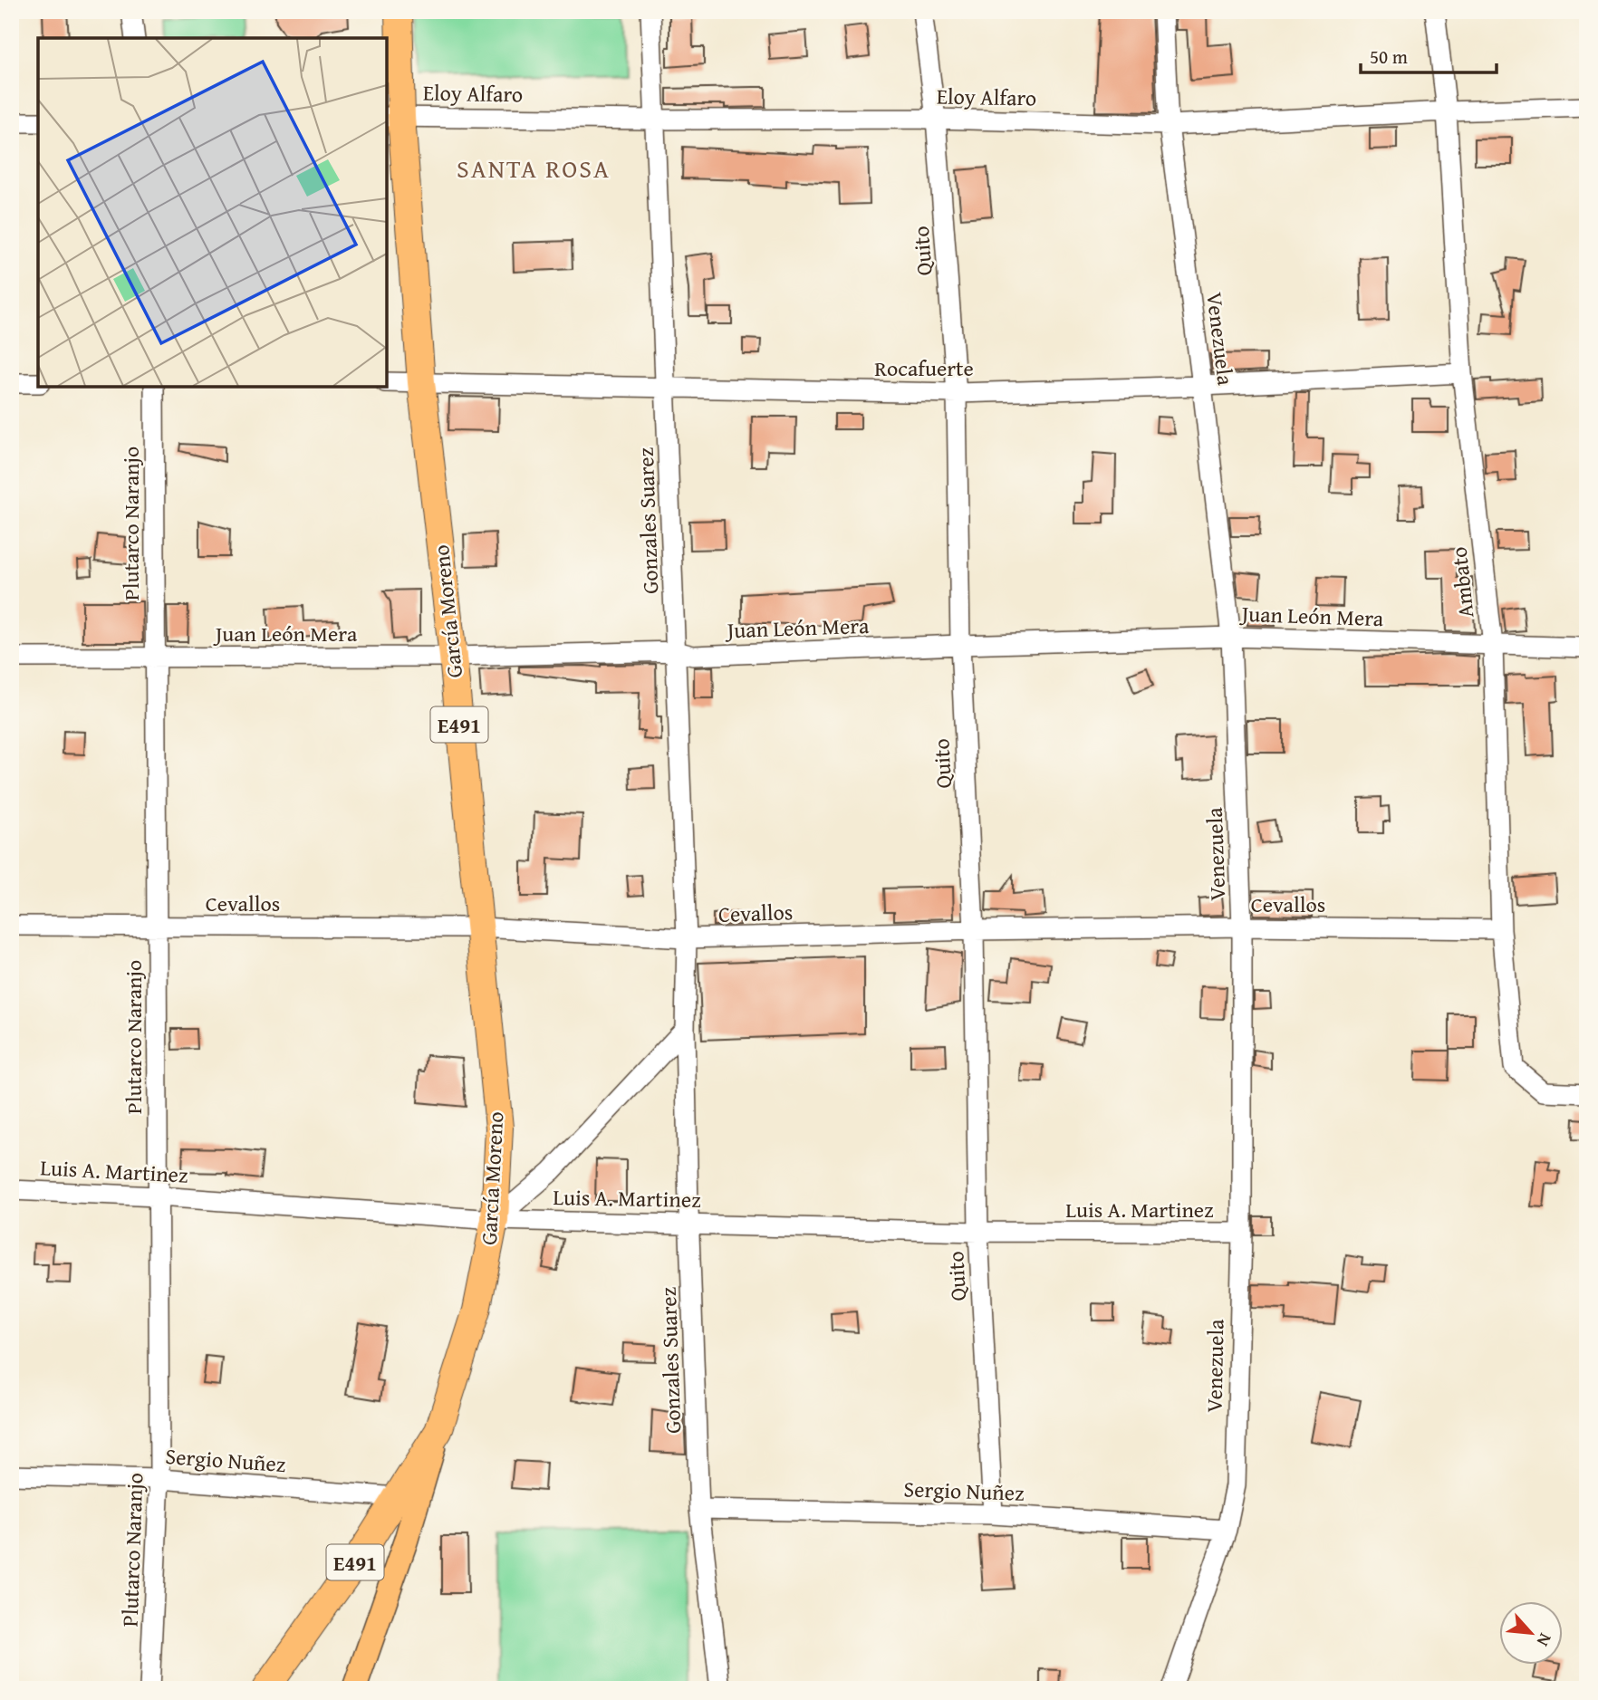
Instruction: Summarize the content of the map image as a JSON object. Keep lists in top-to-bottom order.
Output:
{
  "streets": {
    "highway": ["García Moreno", "E491"],
    "street": [
      "Eloy Alfaro",
      "Quito",
      "Venezuela",
      "Rocafuerte",
      "Gonzales Suarez",
      "Plutarco Naranjo",
      "Ambato",
      "Juan León Mera",
      "Cevallos",
      "Luis A. Martinez",
      "Sergio Nuñez"
    ]
  },
  "crossings": [
    ["Eloy Alfaro", "Quito"],
    ["Eloy Alfaro", "Venezuela"],
    ["Eloy Alfaro", "Gonzales Suarez"],
    ["Eloy Alfaro", "Ambato"],
    ["Eloy Alfaro", "García Moreno"],
    ["Quito", "Rocafuerte"],
    ["Quito", "Juan León Mera"],
    ["Quito", "Cevallos"],
    ["Quito", "Luis A. Martinez"],
    ["Quito", "Sergio Nuñez"],
    ["Venezuela", "Rocafuerte"],
    ["Venezuela", "Juan León Mera"],
    ["Venezuela", "Cevallos"],
    ["Venezuela", "Luis A. Martinez"],
    ["Venezuela", "Sergio Nuñez"],
    ["Rocafuerte", "Gonzales Suarez"],
    ["Rocafuerte", "Ambato"],
    ["Rocafuerte", "García Moreno"],
    ["Gonzales Suarez", "Juan León Mera"],
    ["Gonzales Suarez", "Cevallos"],
    ["Gonzales Suarez", "Luis A. Martinez"],
    ["Gonzales Suarez", "Sergio Nuñez"],
    ["Plutarco Naranjo", "Juan León Mera"],
    ["Plutarco Naranjo", "Cevallos"],
    ["Plutarco Naranjo", "Luis A. Martinez"],
    ["Plutarco Naranjo", "Sergio Nuñez"],
    ["Ambato", "Juan León Mera"],
    ["Ambato", "Cevallos"],
    ["García Moreno", "Juan León Mera"],
    ["García Moreno", "E491"],
    ["García Moreno", "Cevallos"],
    ["García Moreno", "Luis A. Martinez"],
    ["E491", "Sergio Nuñez"]
  ],
  "districts": ["SANTA ROSA"],
  "scale_bar": "50 m",
  "north": "bottom right"
}
